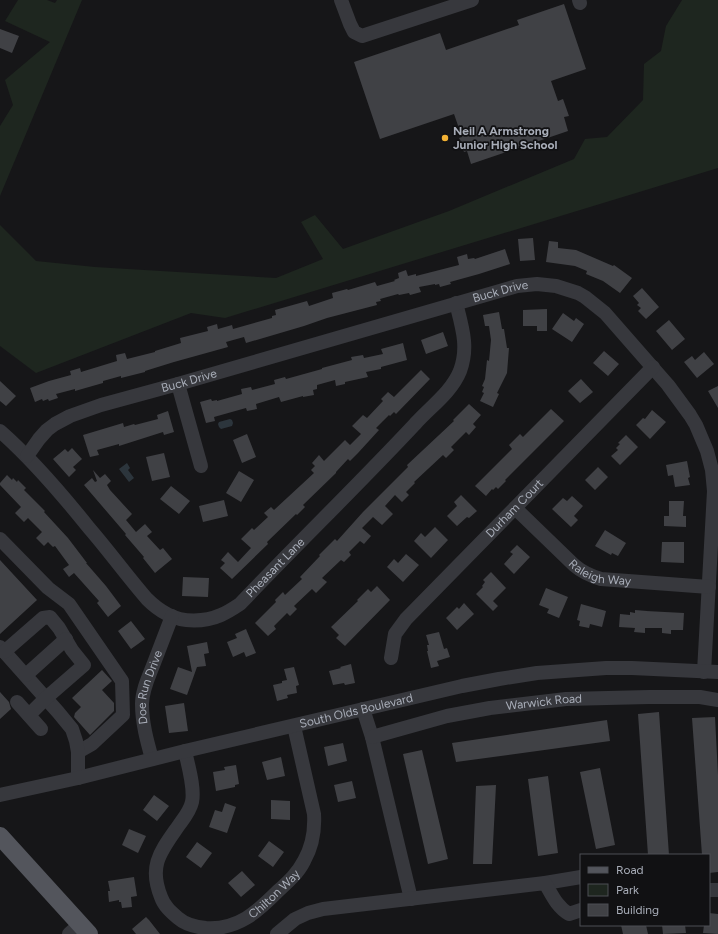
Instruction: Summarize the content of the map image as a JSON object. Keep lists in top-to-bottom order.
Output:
{
  "streets": {
    "street": [
      "Buck Drive",
      "Durham Court",
      "Pheasant Lane",
      "Raleigh Way",
      "Doe Run Drive",
      "Warwick Road",
      "South Olds Boulevard",
      "Chilton Way"
    ]
  },
  "crossings": [
    ["Buck Drive", "Durham Court"],
    ["Buck Drive", "Pheasant Lane"],
    ["Buck Drive", "Raleigh Way"],
    ["Buck Drive", "South Olds Boulevard"],
    ["Durham Court", "Raleigh Way"],
    ["Pheasant Lane", "Doe Run Drive"],
    ["Doe Run Drive", "South Olds Boulevard"],
    ["South Olds Boulevard", "Chilton Way"]
  ],
  "places": ["Neil A Armstrong Junior High School"],
  "legend": ["Road", "Park", "Building"]
}
